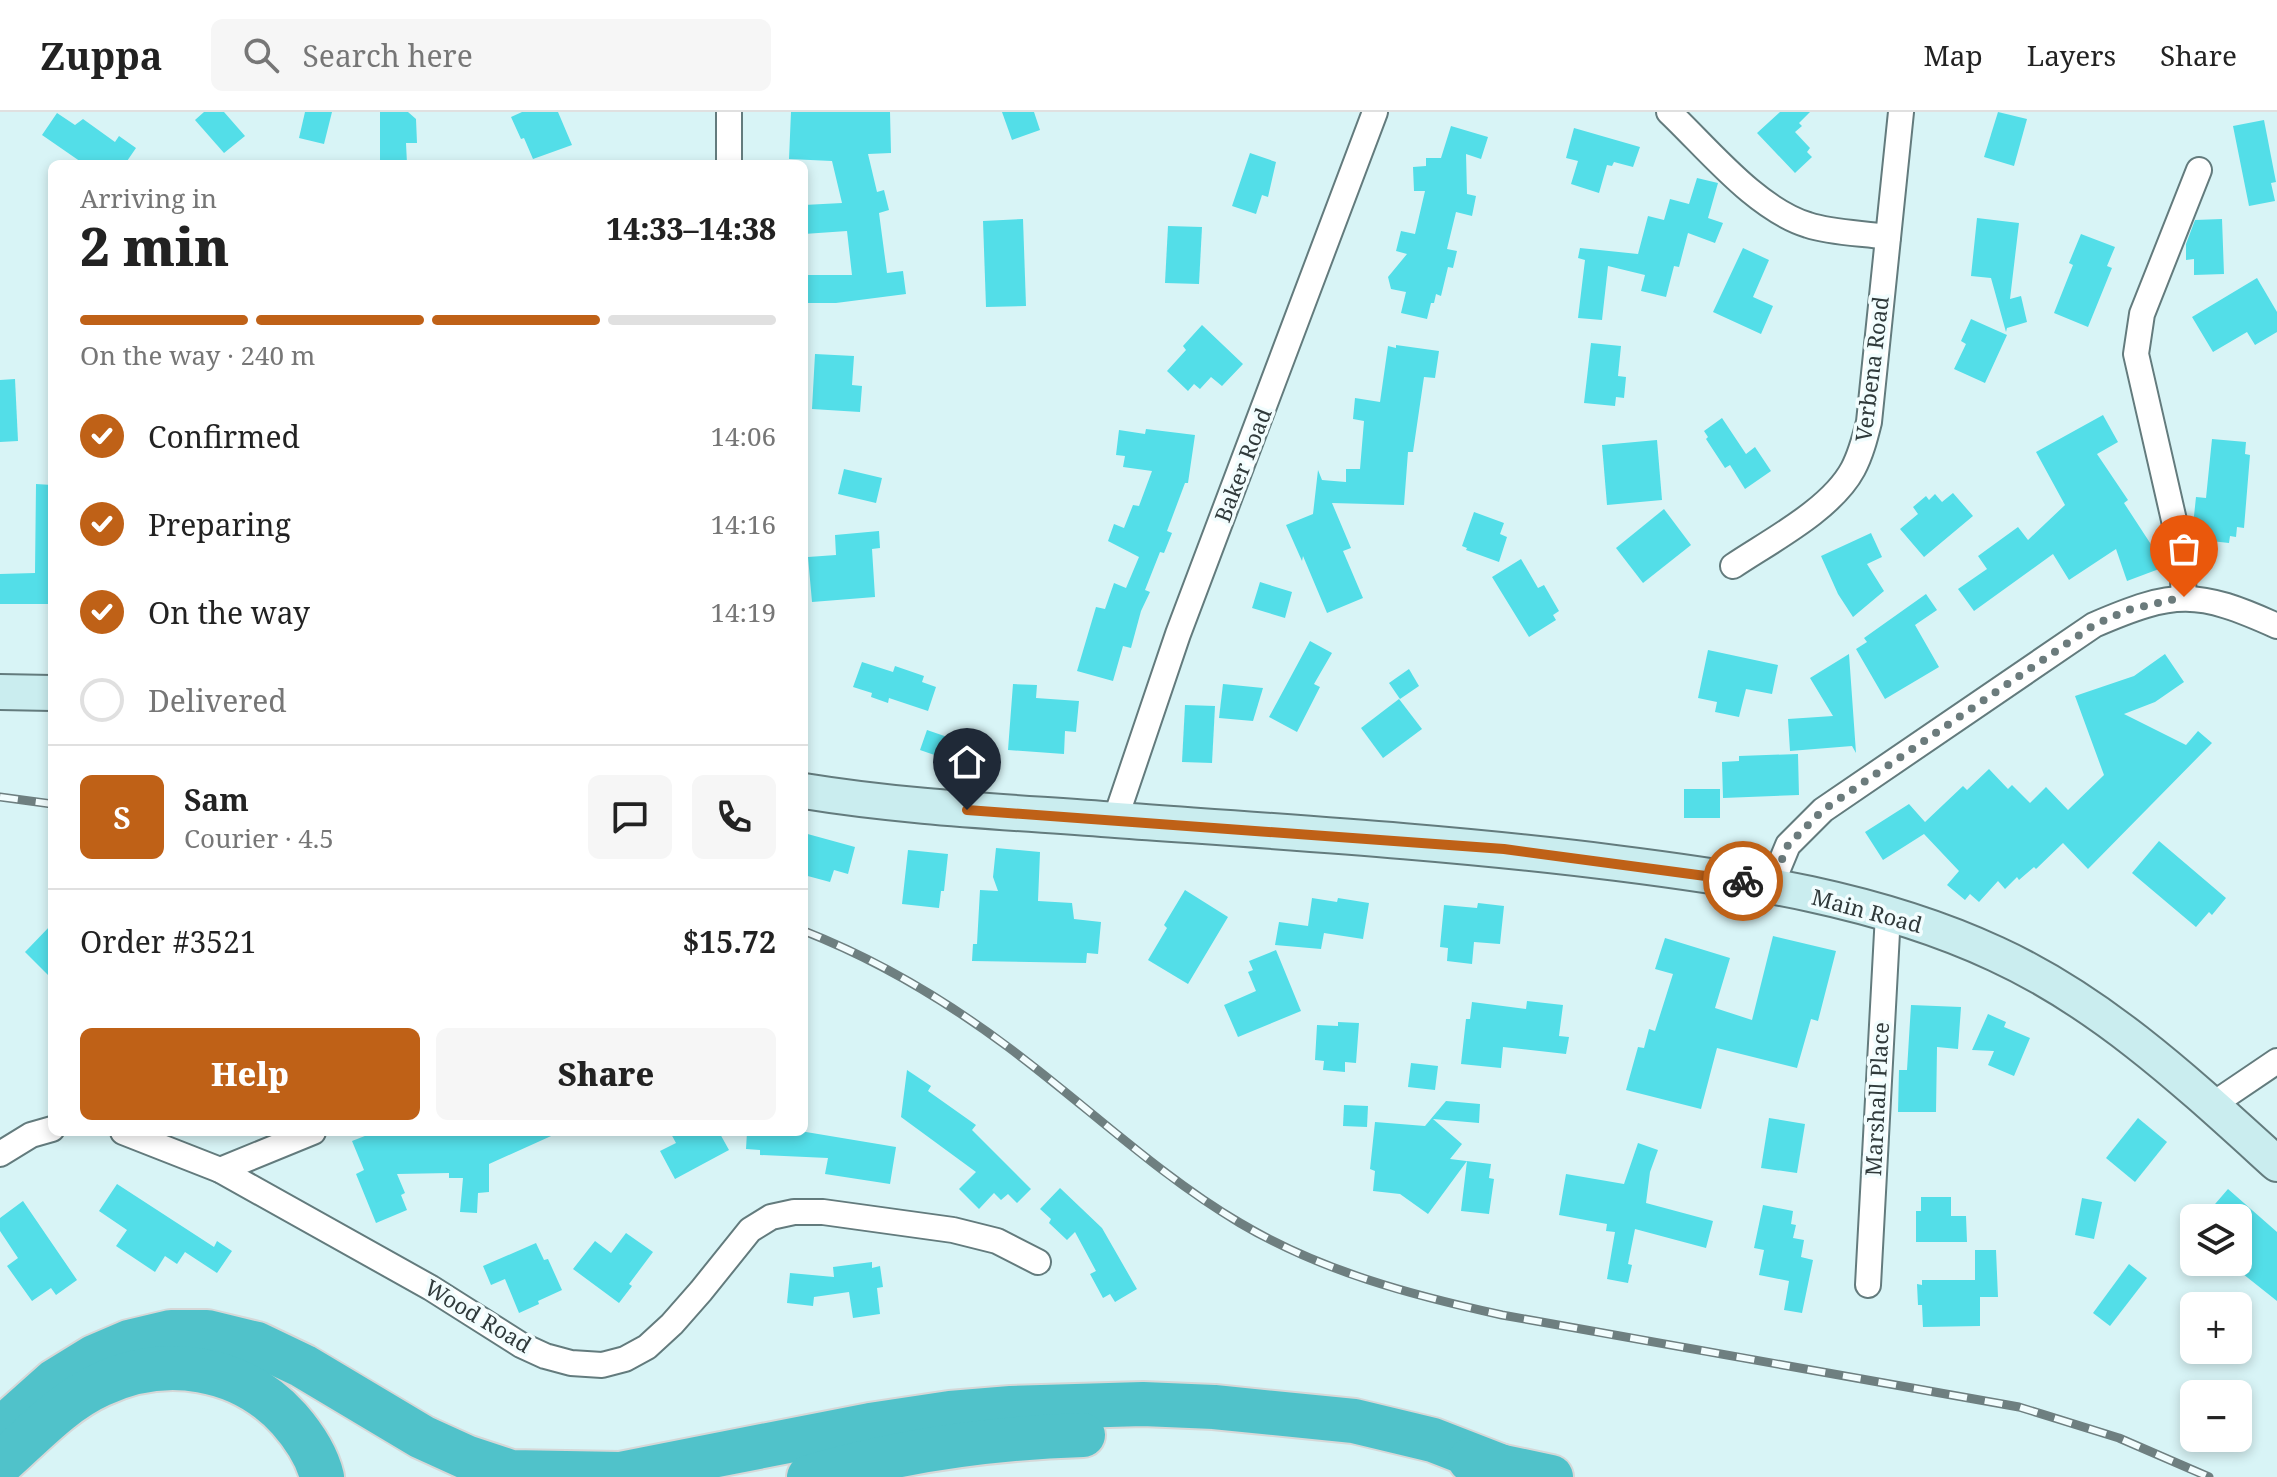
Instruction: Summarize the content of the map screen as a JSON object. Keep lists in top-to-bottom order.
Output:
{
  "streets": {
    "main road": ["Main Road"],
    "street": [
      "Verbena Road",
      "Baker Road",
      "Marshall Place",
      "Wood Road"
    ]
  },
  "crossings": [
    ["Baker Road", "Main Road"],
    ["Main Road", "Marshall Place"]
  ],
  "page": {
    "header": "Zuppa",
    "search": "Search here",
    "nav": ["Map", "Layers", "Share"],
    "heading": ["2 min", "Arriving in", "14:33–14:38"],
    "panel": [
      "Sam",
      "Courier · 4.5",
      "Order #3521",
      "$15.72"
    ],
    "bar": "On the way · 240 m",
    "list": [
      ["Confirmed", "14:06"],
      ["Preparing", "14:16"],
      ["On the way", "14:19"],
      "Delivered"
    ],
    "round": "S",
    "buttons": ["Help", "Share"],
    "map_buttons": ["+", "−"]
  }
}
